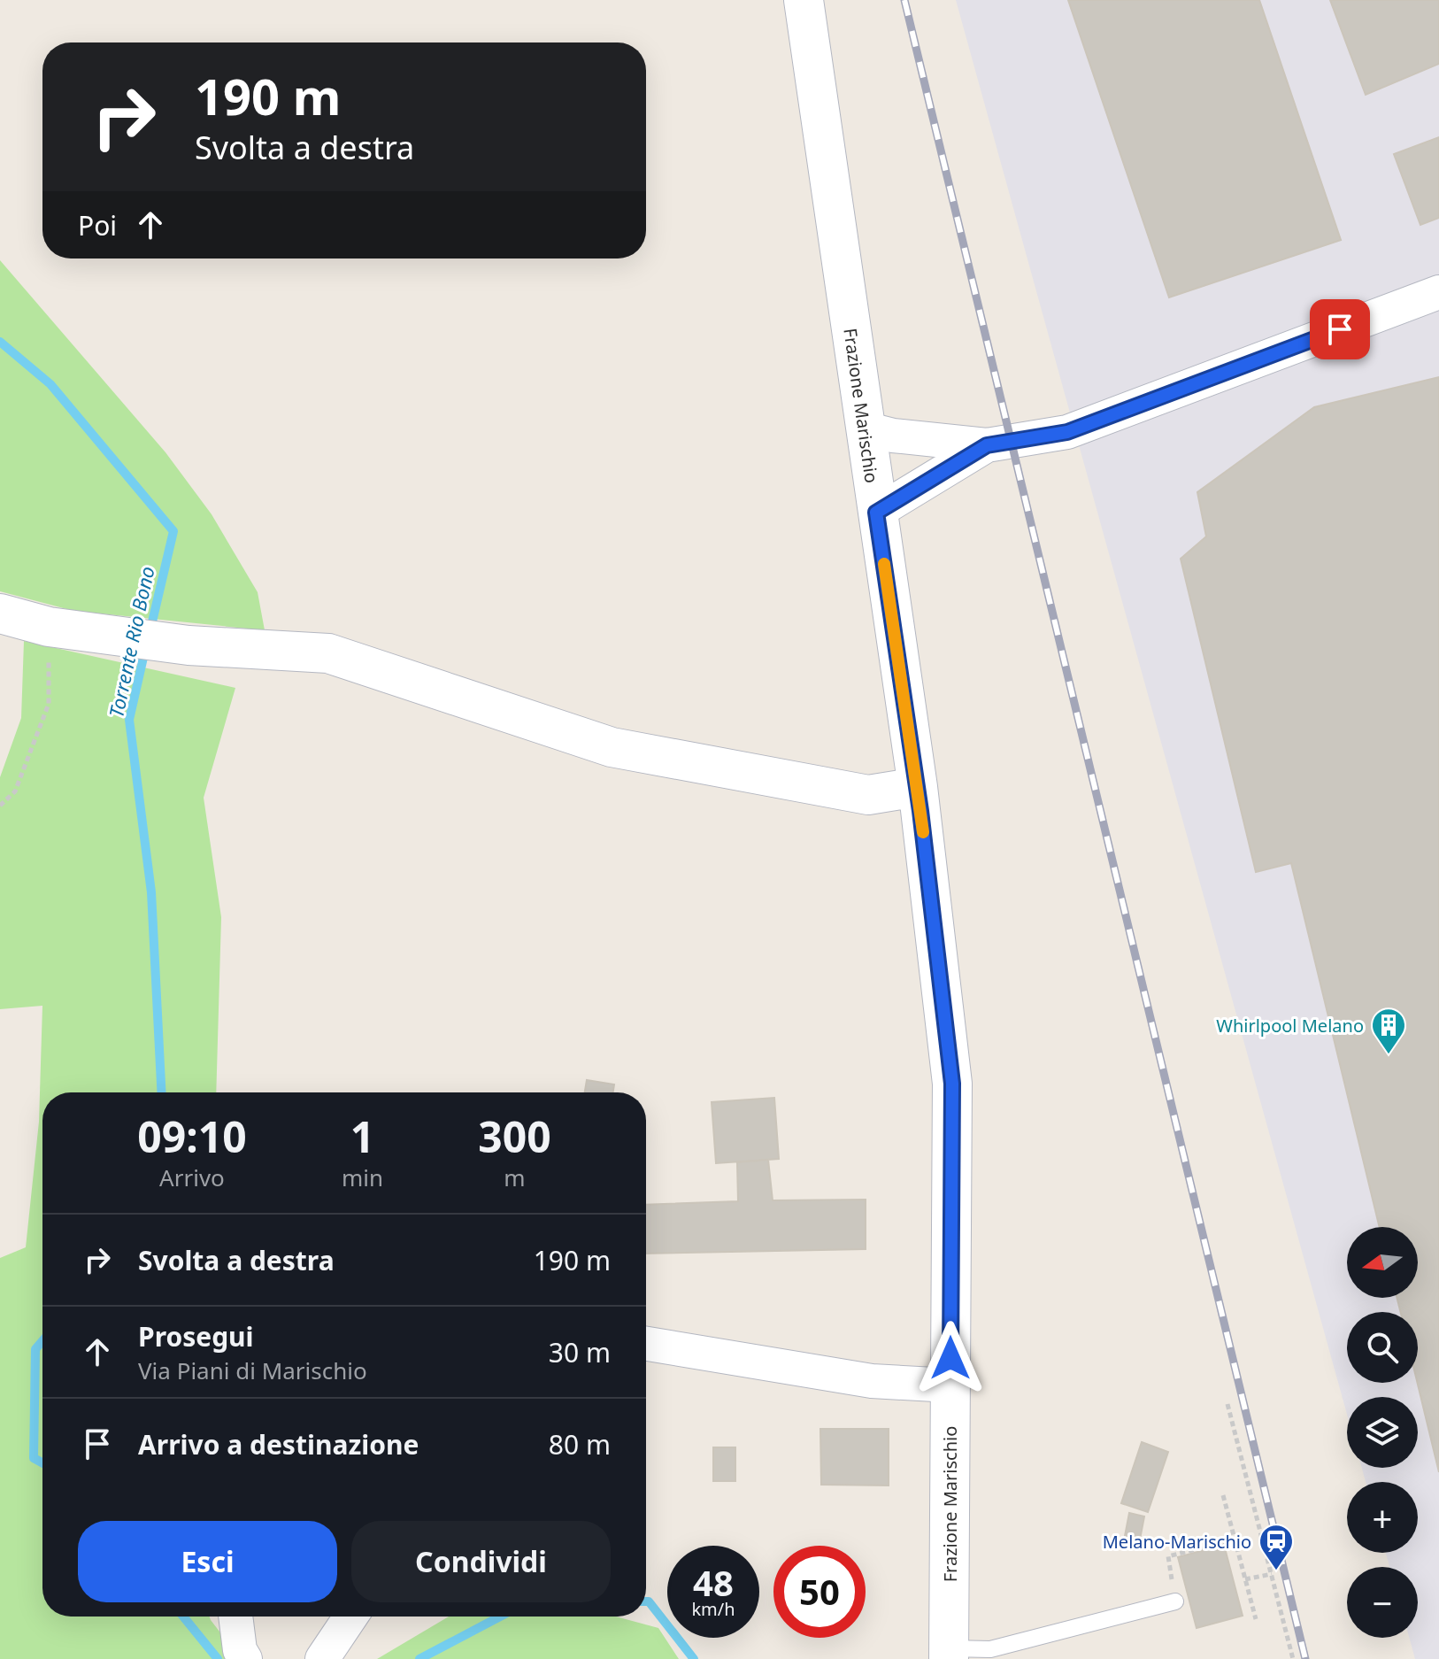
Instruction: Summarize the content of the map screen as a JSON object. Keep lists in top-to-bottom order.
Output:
{
  "streets": {
    "main road": ["Frazione Marischio"]
  },
  "water": ["Torrente Rio Bono"],
  "places": {
    "building": ["Whirlpool Melano"],
    "station": ["Melano-Marischio"]
  },
  "north": "left",
  "page": {
    "turn": ["190 m", "Svolta a destra"],
    "then": "Poi",
    "eta": [
      "09:10",
      "Arrivo",
      "1",
      "min",
      "300",
      "m"
    ],
    "list": [
      {
        "name": "Svolta a destra",
        "value": "190 m"
      },
      {
        "name": "Prosegui",
        "note": "Via Piani di Marischio",
        "value": "30 m"
      },
      {
        "name": "Arrivo a destinazione",
        "value": "80 m"
      }
    ],
    "map_buttons": ["+", "−"],
    "buttons": ["Esci", "Condividi"],
    "speed": "48 km/h",
    "limit": "50"
  }
}
